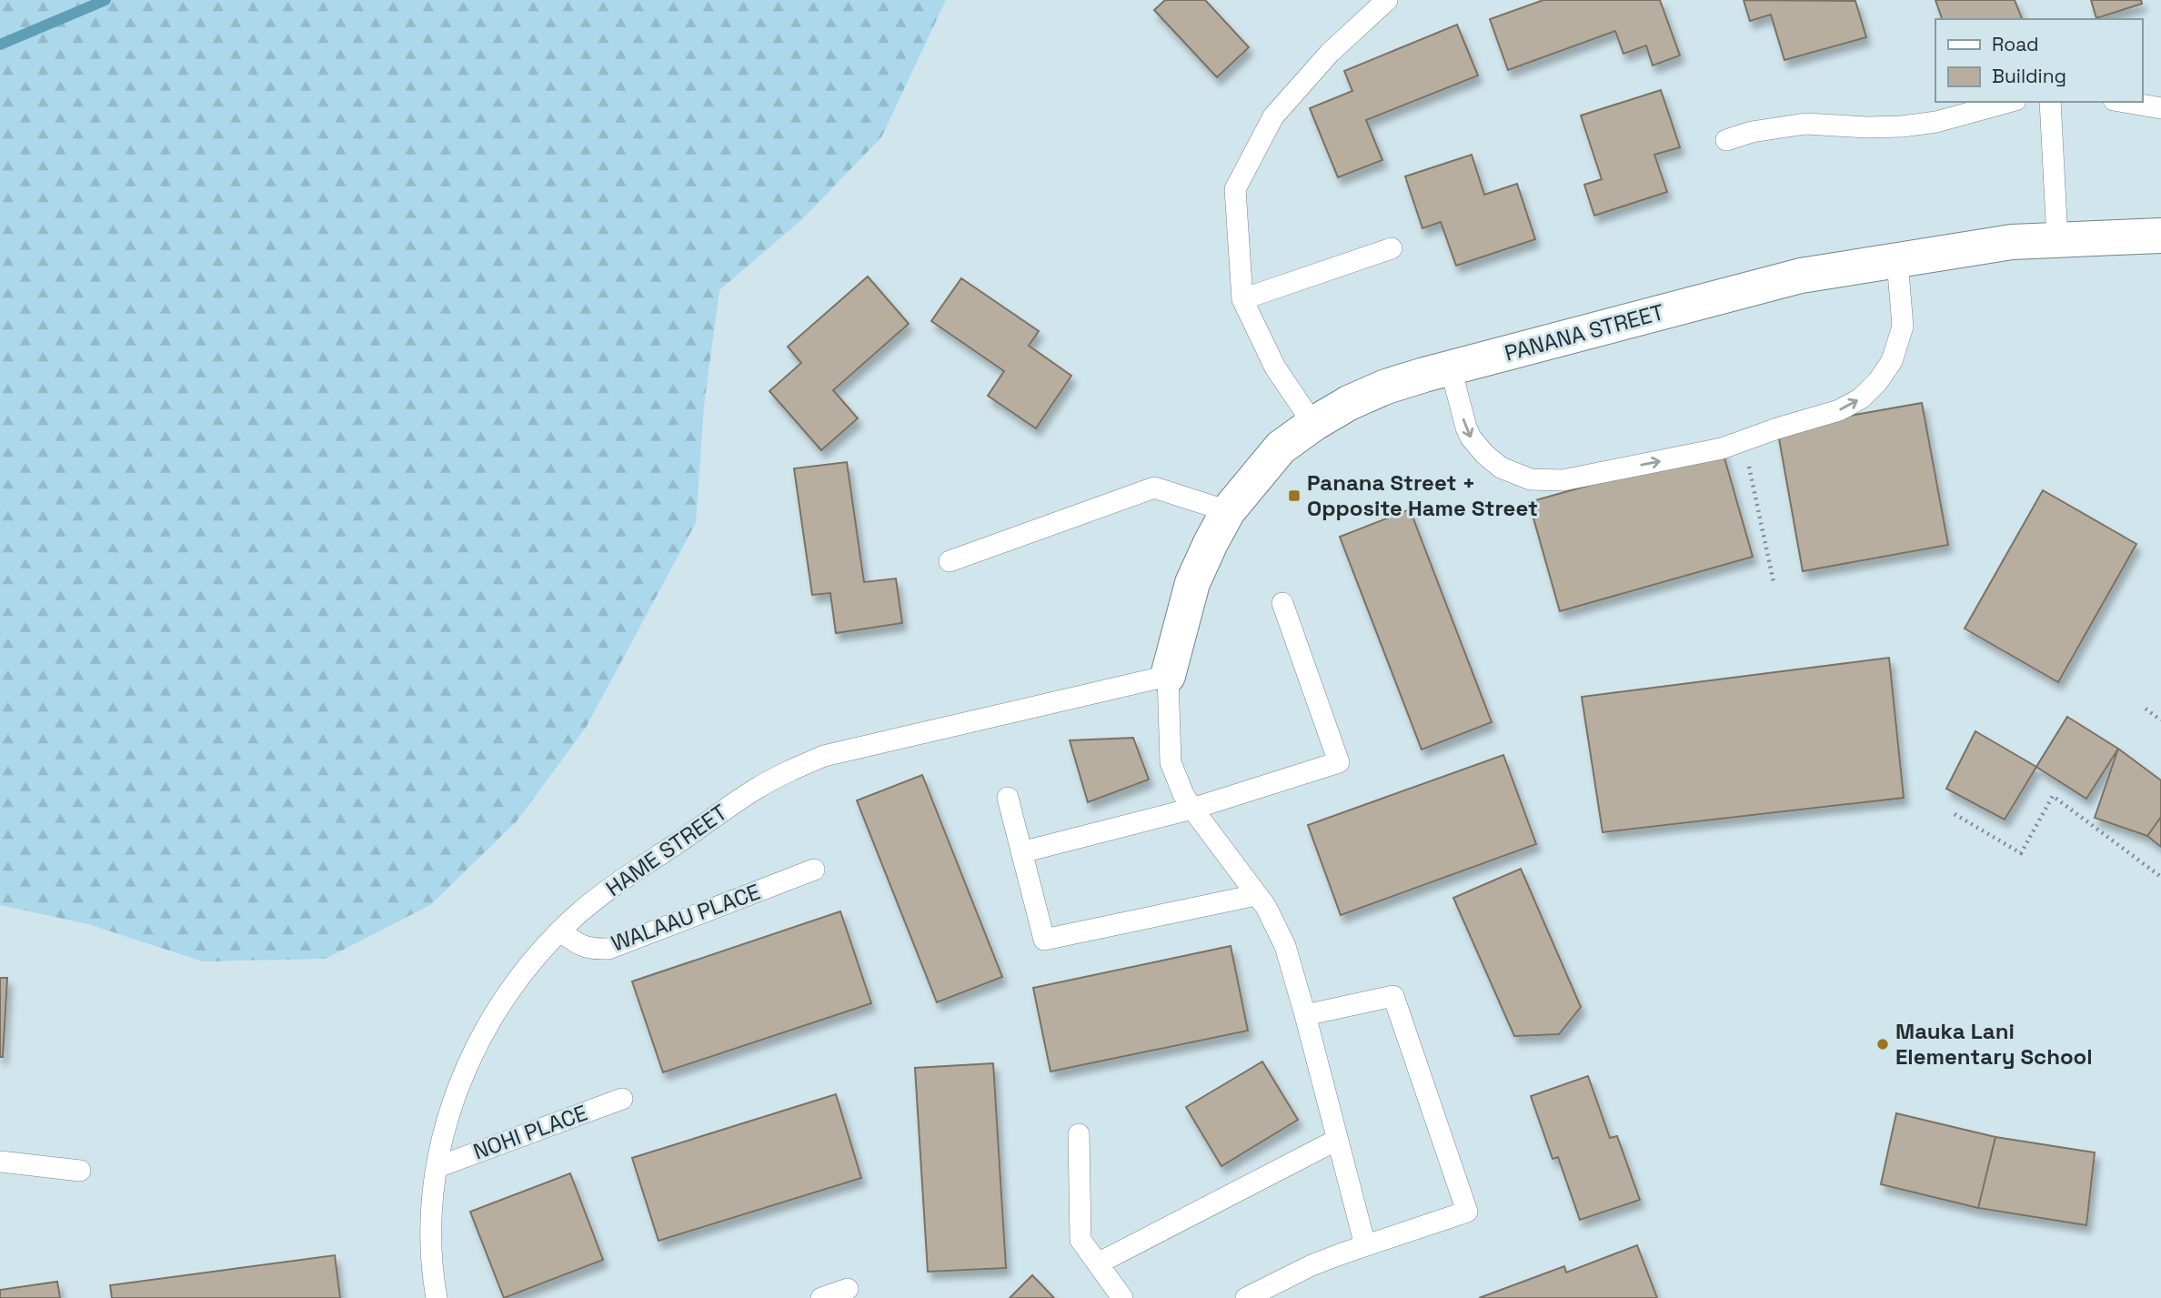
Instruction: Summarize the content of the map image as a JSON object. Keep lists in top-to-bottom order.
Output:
{
  "streets": {
    "street": ["PANANA STREET"],
    "lane": ["HAME STREET", "WALAAU PLACE", "NOHI PLACE"]
  },
  "crossings": [
    ["PANANA STREET", "HAME STREET"],
    ["HAME STREET", "WALAAU PLACE"],
    ["HAME STREET", "NOHI PLACE"]
  ],
  "places": {
    "transit": ["Panana Street + Opposite Hame Street"],
    "other": ["Mauka Lani Elementary School"]
  },
  "legend": ["Road", "Building"]
}
